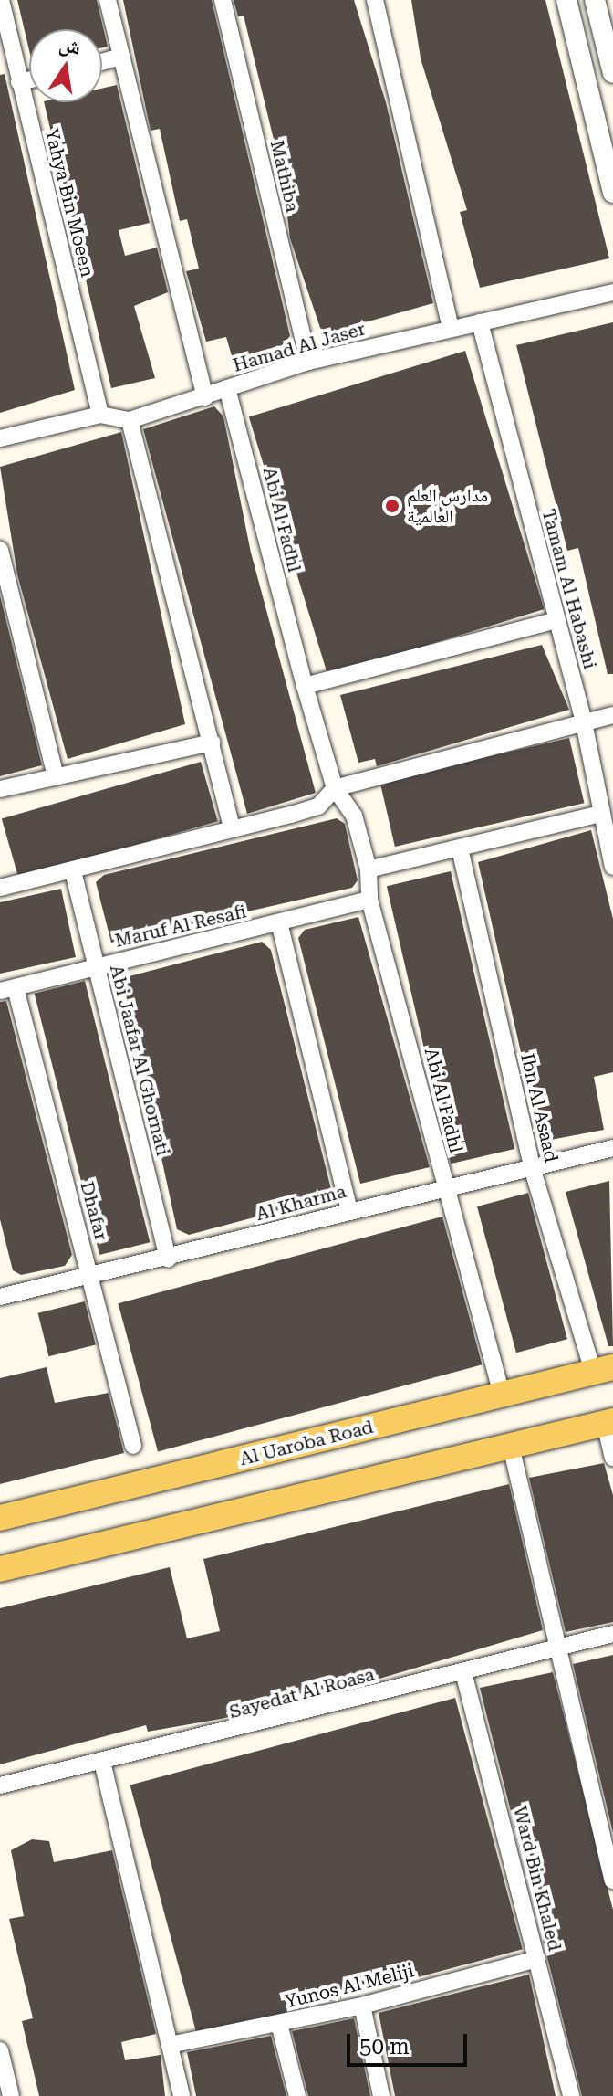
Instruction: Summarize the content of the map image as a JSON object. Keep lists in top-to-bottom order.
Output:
{
  "streets": {
    "main road": ["Al Uaroba Road"],
    "street": [
      "Mathiba",
      "Yahya Bin Moeen",
      "Hamad Al Jaser",
      "Abi Al Fadhl",
      "Tamam Al Habashi",
      "Maruf Al Resafi",
      "Abi Jaafar Al Ghornati",
      "Ibn Al Asaad",
      "Al Kharma",
      "Dhafar",
      "Sayedat Al Roasa",
      "Ward Bin Khaled",
      "Yunos Al Meliji"
    ]
  },
  "crossings": [
    ["Mathiba", "Hamad Al Jaser"],
    ["Yahya Bin Moeen", "Hamad Al Jaser"],
    ["Hamad Al Jaser", "Abi Al Fadhl"],
    ["Hamad Al Jaser", "Tamam Al Habashi"],
    ["Abi Al Fadhl", "Maruf Al Resafi"],
    ["Abi Al Fadhl", "Al Kharma"],
    ["Abi Al Fadhl", "Al Uaroba Road"],
    ["Maruf Al Resafi", "Abi Jaafar Al Ghornati"],
    ["Maruf Al Resafi", "Dhafar"],
    ["Abi Jaafar Al Ghornati", "Al Kharma"],
    ["Ibn Al Asaad", "Al Kharma"],
    ["Ibn Al Asaad", "Al Uaroba Road"],
    ["Al Kharma", "Dhafar"],
    ["Sayedat Al Roasa", "Ward Bin Khaled"],
    ["Ward Bin Khaled", "Yunos Al Meliji"]
  ],
  "places": ["مدارس العلم العالمية"],
  "scale_bar": "50 m",
  "north": "top"
}
